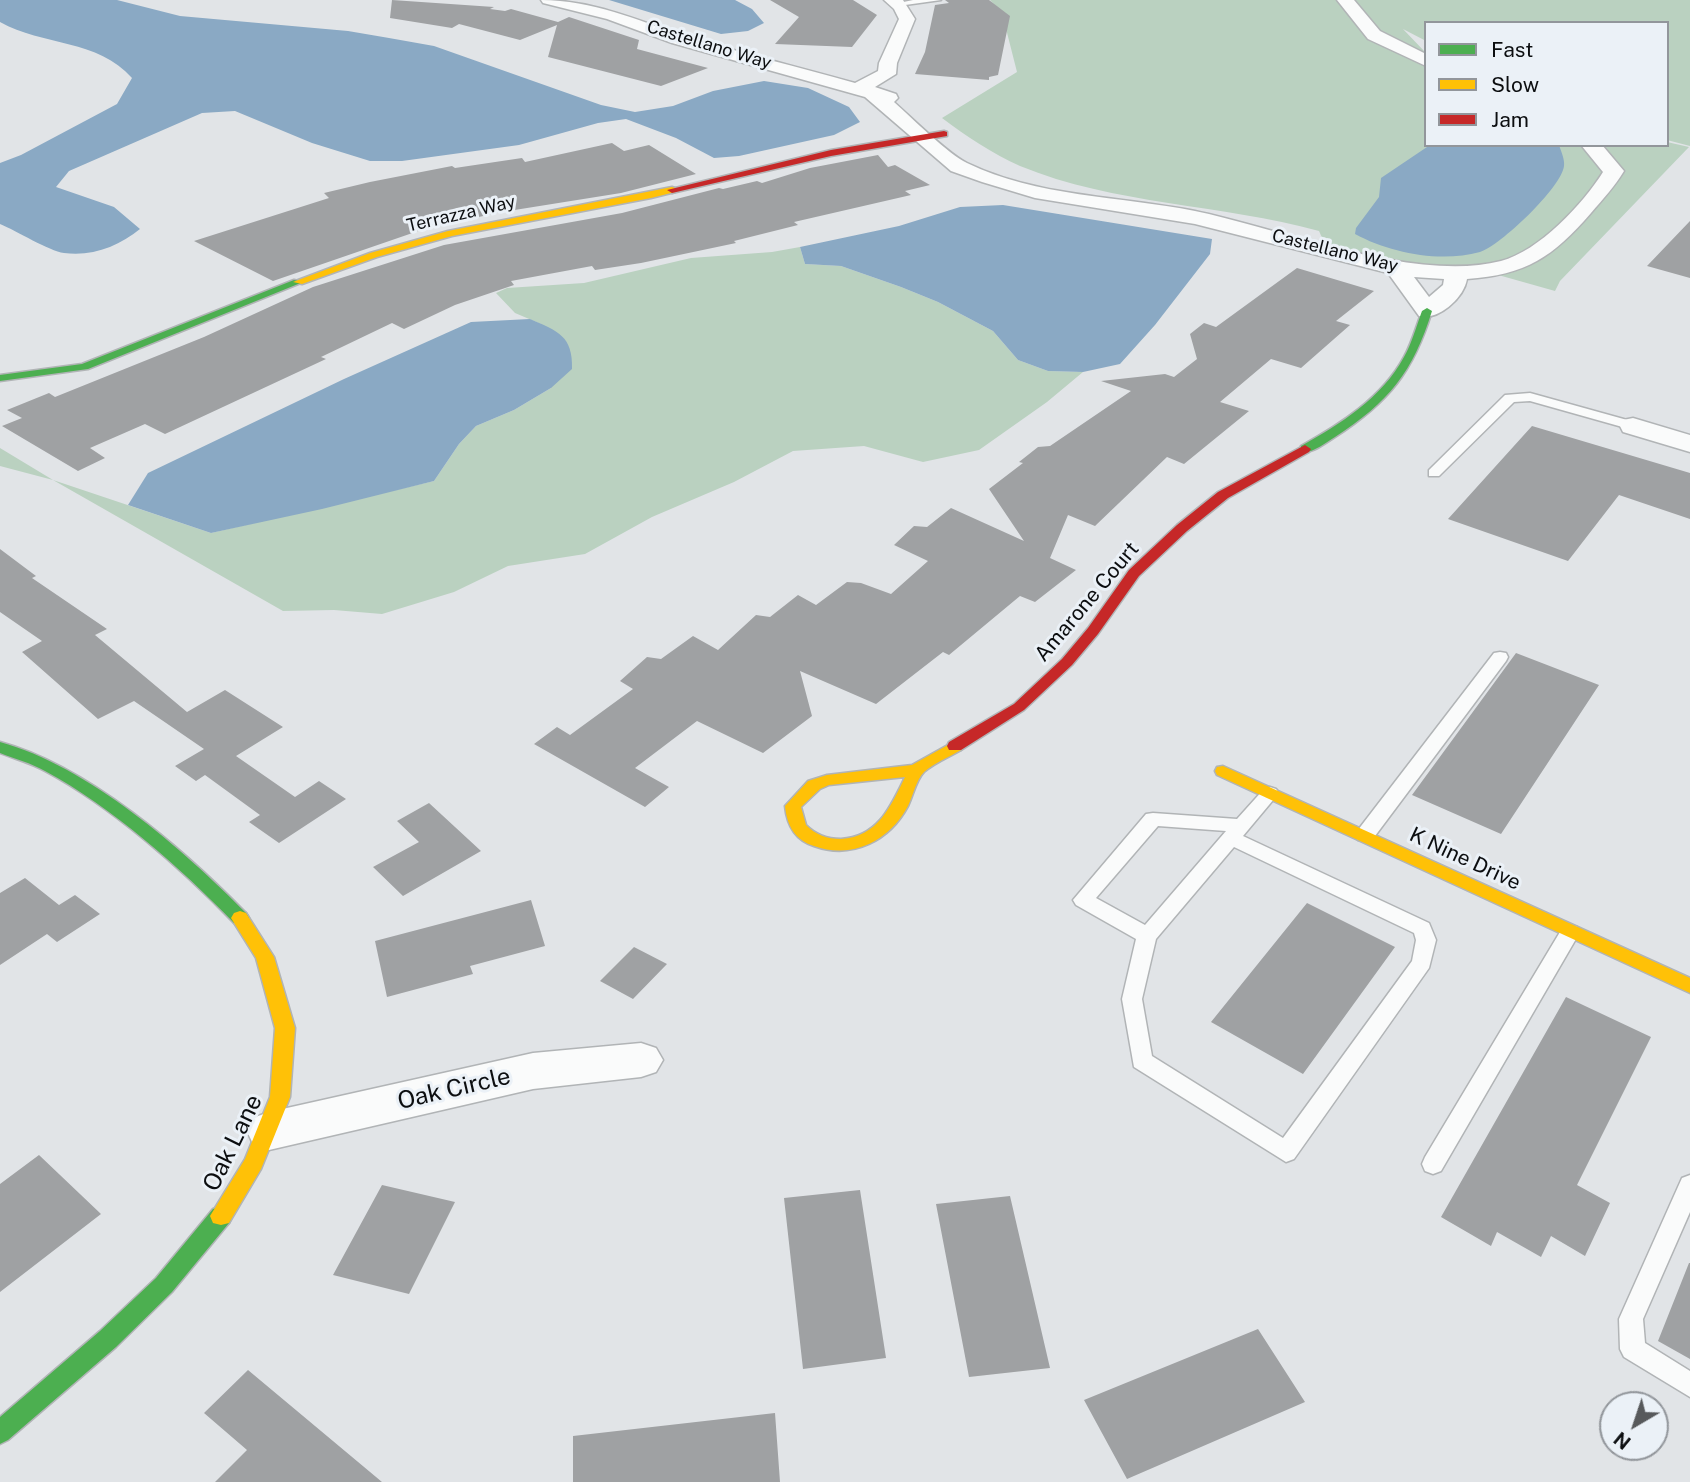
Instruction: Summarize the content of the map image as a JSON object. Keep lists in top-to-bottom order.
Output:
{
  "streets": {
    "street": [
      "Castellano Way",
      "Terrazza Way",
      "Amarone Court",
      "K Nine Drive",
      "Oak Circle",
      "Oak Lane"
    ]
  },
  "crossings": [
    ["Castellano Way", "Terrazza Way"],
    ["Oak Circle", "Oak Lane"]
  ],
  "legend": ["Fast", "Slow", "Jam"],
  "north": "bottom left"
}
